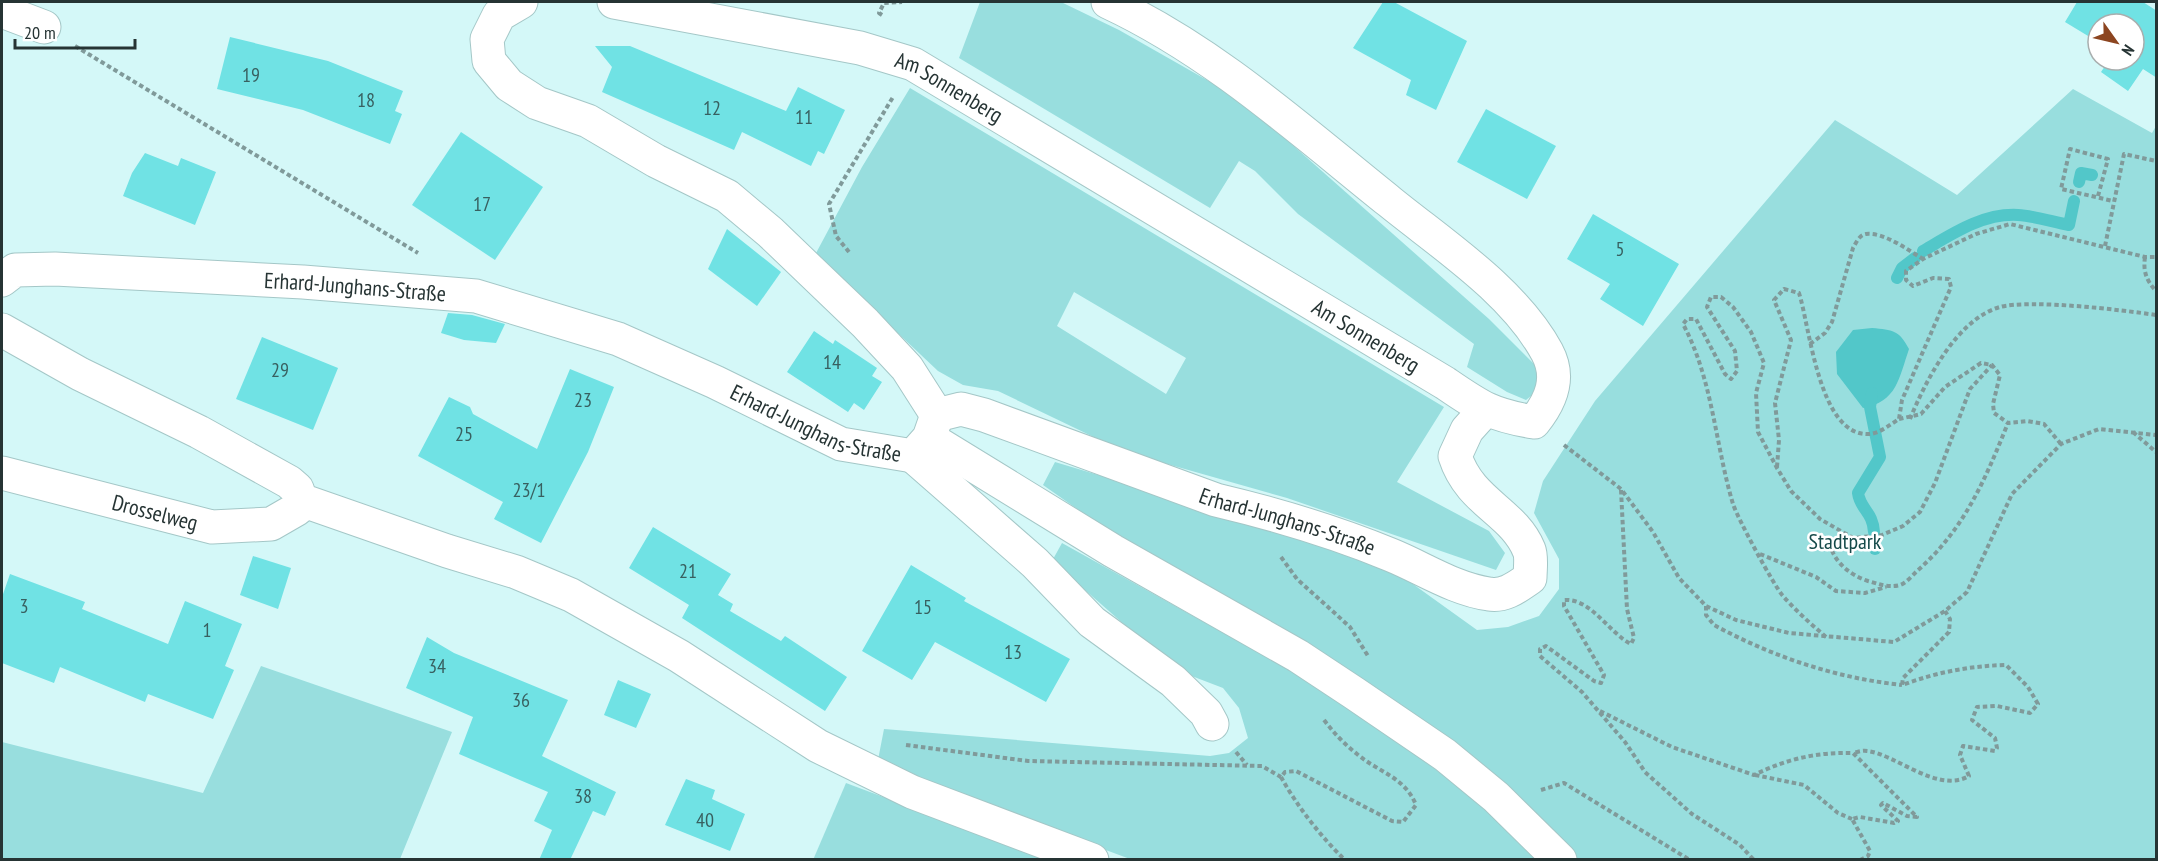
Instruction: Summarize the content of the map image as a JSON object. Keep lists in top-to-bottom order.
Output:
{
  "streets": {
    "street": ["Am Sonnenberg", "Erhard-Junghans-Straße", "Drosselweg"]
  },
  "crossings": [
    ["Am Sonnenberg", "Erhard-Junghans-Straße"]
  ],
  "parks": ["Stadtpark"],
  "house_numbers": [
    "19",
    "18",
    "12",
    "11",
    "17",
    "5",
    "14",
    "29",
    "23",
    "25",
    "23/1",
    "21",
    "3",
    "15",
    "1",
    "13",
    "34",
    "36",
    "38",
    "40"
  ],
  "scale_bar": "20 m",
  "north": "bottom right"
}
